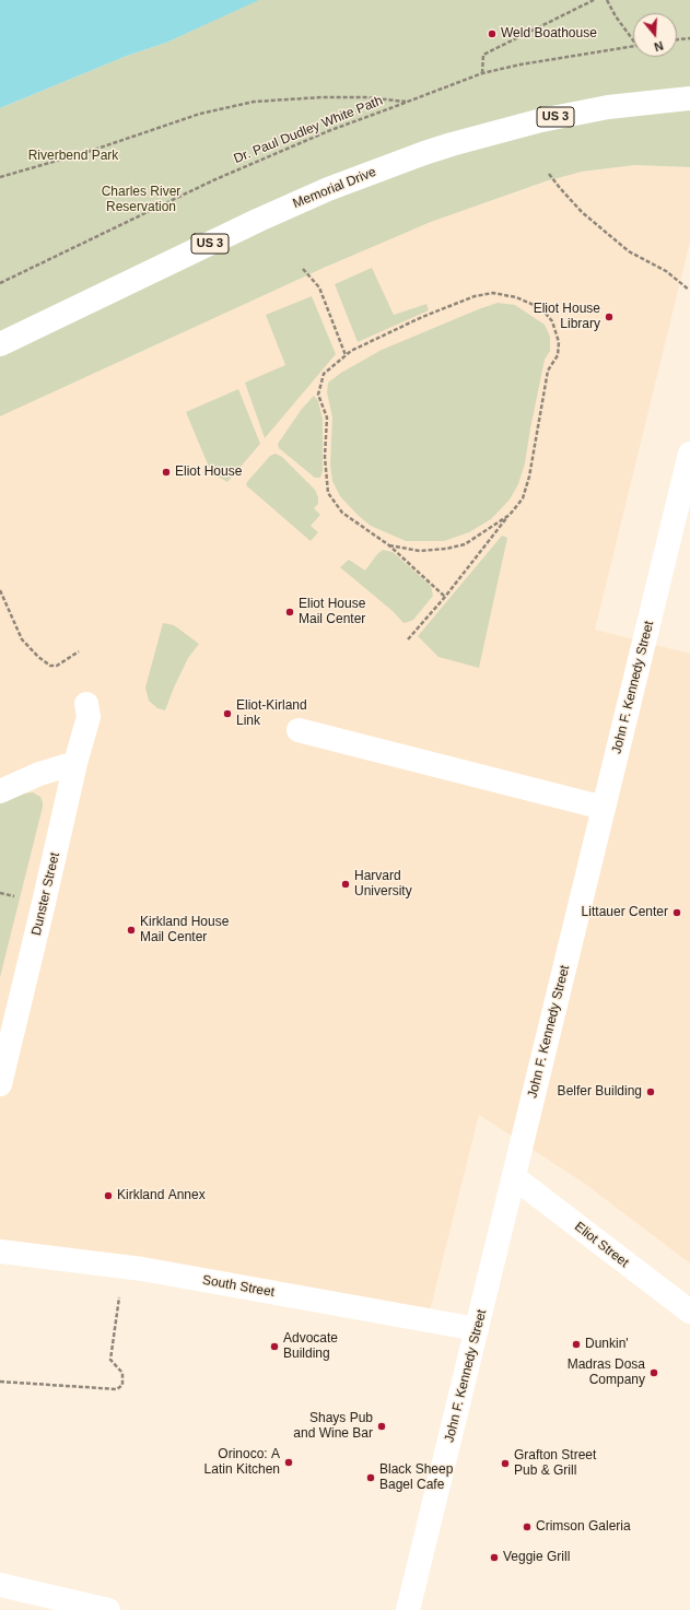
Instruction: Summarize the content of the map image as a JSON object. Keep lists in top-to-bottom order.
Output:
{
  "streets": {
    "main road": [
      "US 3",
      "Memorial Drive",
      "John F. Kennedy Street",
      "Dunster Street",
      "Eliot Street",
      "South Street"
    ],
    "path": ["Dr. Paul Dudley White Path"]
  },
  "crossings": [
    ["John F. Kennedy Street", "Eliot Street"],
    ["John F. Kennedy Street", "South Street"]
  ],
  "parks": ["Riverbend Park", "Charles River Reservation"],
  "places": [
    "Weld Boathouse",
    "Eliot House Library",
    "Eliot House",
    "Eliot House Mail Center",
    "Eliot-Kirland Link",
    "Harvard University",
    "Littauer Center",
    "Kirkland House Mail Center",
    "Belfer Building",
    "Kirkland Annex",
    "Dunkin'",
    "Advocate Building",
    "Madras Dosa Company",
    "Shays Pub and Wine Bar",
    "Orinoco: A Latin Kitchen",
    "Grafton Street Pub & Grill",
    "Black Sheep Bagel Cafe",
    "Crimson Galeria",
    "Veggie Grill"
  ],
  "north": "bottom"
}
